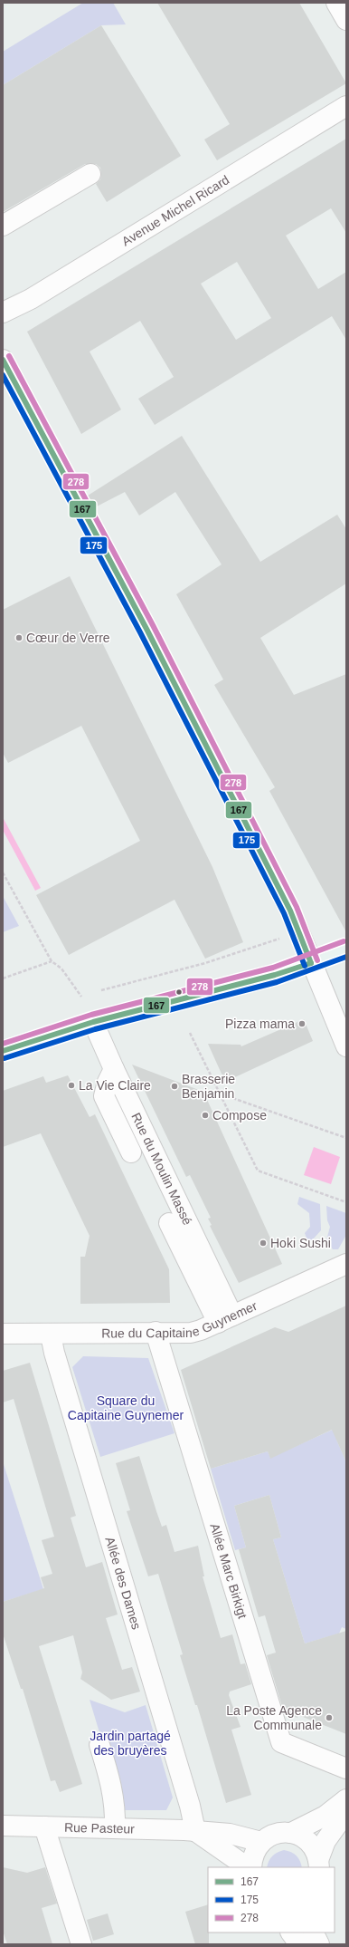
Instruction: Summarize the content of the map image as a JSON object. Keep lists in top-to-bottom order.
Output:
{
  "streets": {
    "street": [
      "Avenue Michel Ricard",
      "Rue du Moulin Massé",
      "Rue du Capitaine Guynemer",
      "Allée Marc Birkigt",
      "Allée des Dames",
      "Rue Pasteur"
    ]
  },
  "crossings": [
    ["Rue du Moulin Massé", "Rue du Capitaine Guynemer"],
    ["Rue du Capitaine Guynemer", "Allée Marc Birkigt"],
    ["Rue du Capitaine Guynemer", "Allée des Dames"],
    ["Allée des Dames", "Rue Pasteur"]
  ],
  "parks": ["Square du Capitaine Guynemer", "Jardin partagé des bruyères"],
  "places": [
    "Cœur de Verre",
    "Pizza mama",
    "La Vie Claire",
    "Brasserie Benjamin",
    "Compose",
    "Hoki Sushi",
    "La Poste Agence Communale"
  ],
  "lines": ["transit line 278", "transit line 167", "transit line 175"],
  "legend": ["167", "175", "278"]
}
